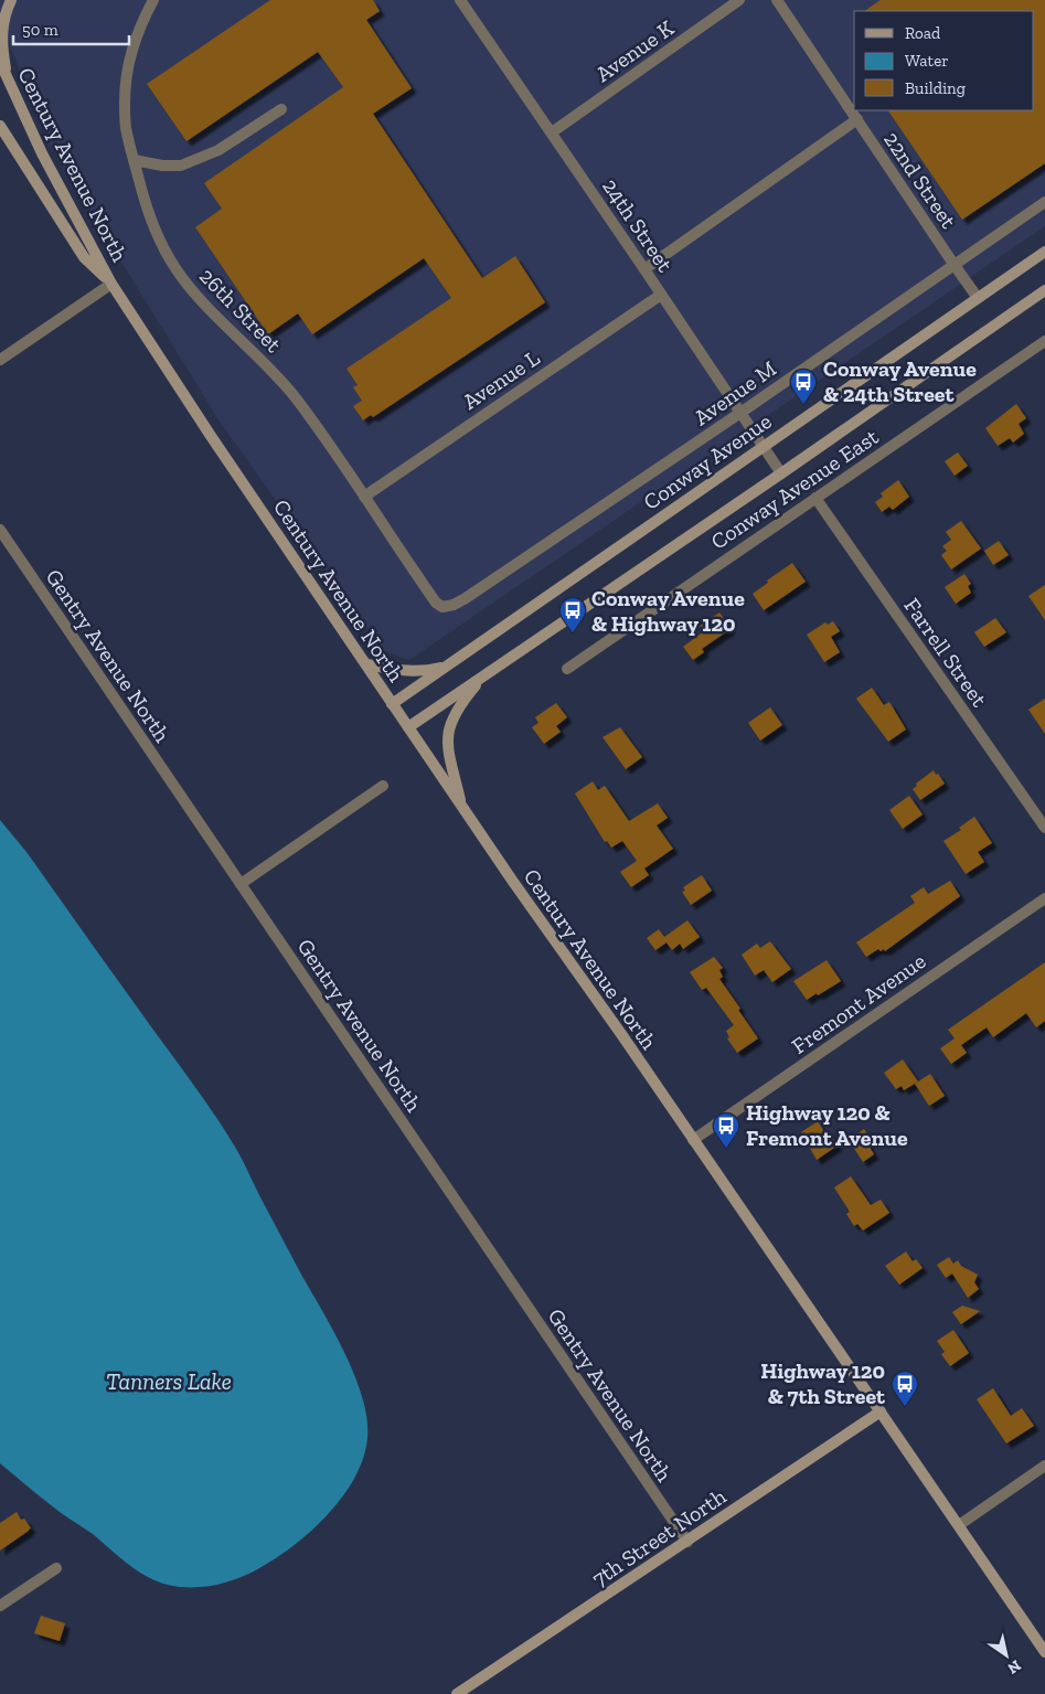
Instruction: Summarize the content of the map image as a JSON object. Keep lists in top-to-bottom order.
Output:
{
  "streets": {
    "main road": ["Century Avenue North", "Conway Avenue", "7th Street North"],
    "street": [
      "Avenue K",
      "22nd Street",
      "24th Street",
      "26th Street",
      "Avenue L",
      "Avenue M",
      "Conway Avenue East",
      "Farrell Street",
      "Gentry Avenue North",
      "Fremont Avenue"
    ]
  },
  "crossings": [
    ["Avenue K", "24th Street"],
    ["Century Avenue North", "Conway Avenue"],
    ["Century Avenue North", "Fremont Avenue"],
    ["Century Avenue North", "7th Street North"],
    ["22nd Street", "Avenue M"],
    ["22nd Street", "Conway Avenue"],
    ["24th Street", "Avenue L"],
    ["24th Street", "Avenue M"],
    ["24th Street", "Conway Avenue"],
    ["26th Street", "Avenue L"],
    ["26th Street", "Avenue M"],
    ["Conway Avenue East", "Farrell Street"],
    ["Gentry Avenue North", "7th Street North"]
  ],
  "water": ["Tanners Lake"],
  "places": {
    "bus stop": [
      "Conway Avenue & 24th Street",
      "Conway Avenue & Highway 120",
      "Highway 120 & Fremont Avenue",
      "Highway 120 & 7th Street"
    ]
  },
  "legend": ["Road", "Water", "Building"],
  "scale_bar": "50 m",
  "north": "bottom right"
}
